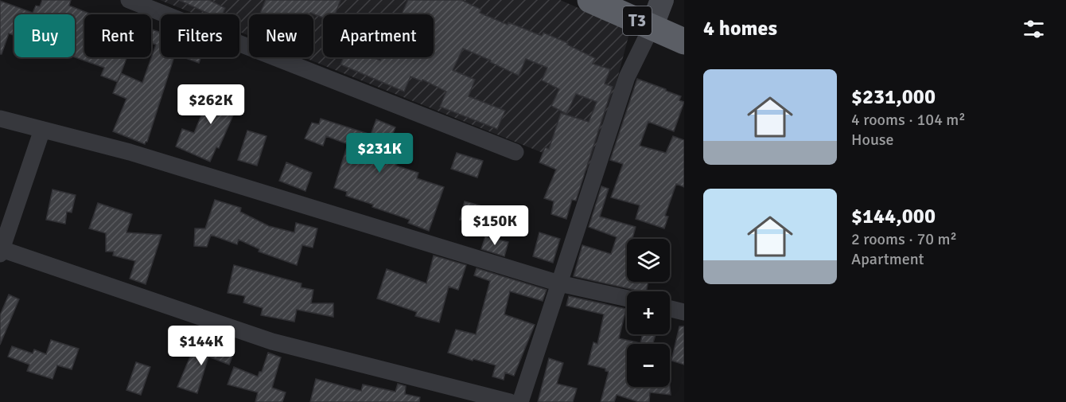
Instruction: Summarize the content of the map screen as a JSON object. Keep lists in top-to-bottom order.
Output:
{
  "streets": {
    "highway": ["T3"]
  },
  "page": {
    "heading": "4 homes",
    "chip": [
      "Buy",
      "Rent",
      "Filters",
      "New",
      "Apartment"
    ],
    "list": [
      {
        "name": "$231,000",
        "note": "4 rooms · 104 m² · House"
      },
      {
        "name": "$144,000",
        "note": "2 rooms · 70 m² · Apartment"
      }
    ],
    "price": [
      "$262K",
      "$231K",
      "$150K",
      "$144K"
    ],
    "map_buttons": ["+", "−"]
  }
}
